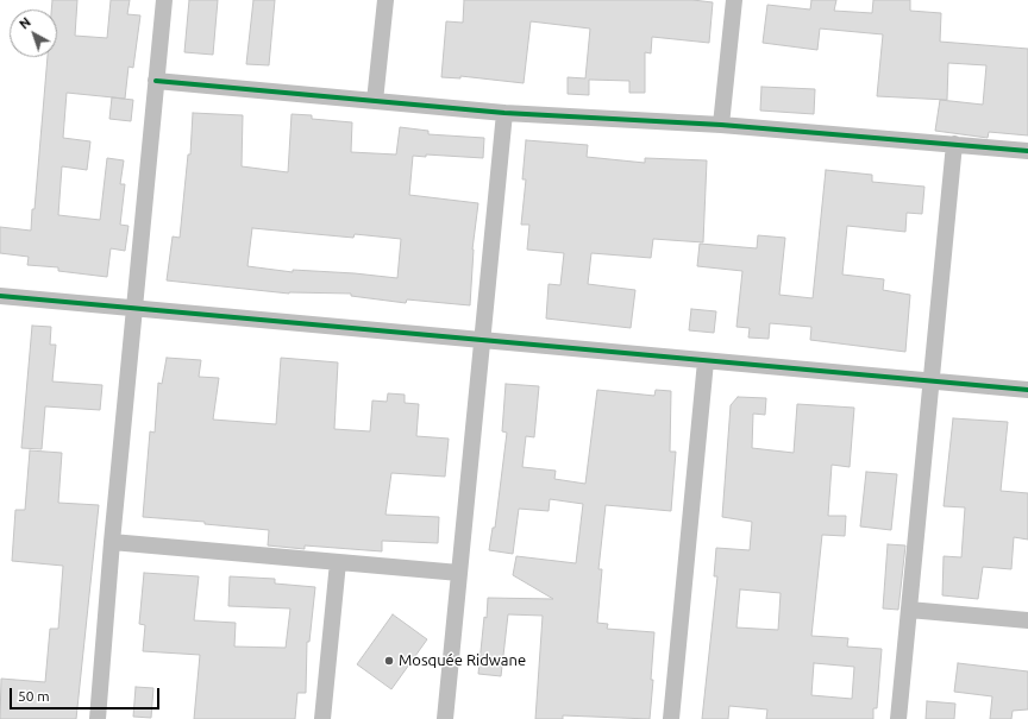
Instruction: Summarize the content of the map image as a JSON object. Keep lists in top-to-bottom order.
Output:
{
  "places": ["Mosquée Ridwane"],
  "scale_bar": "50 m",
  "north": "top left"
}
